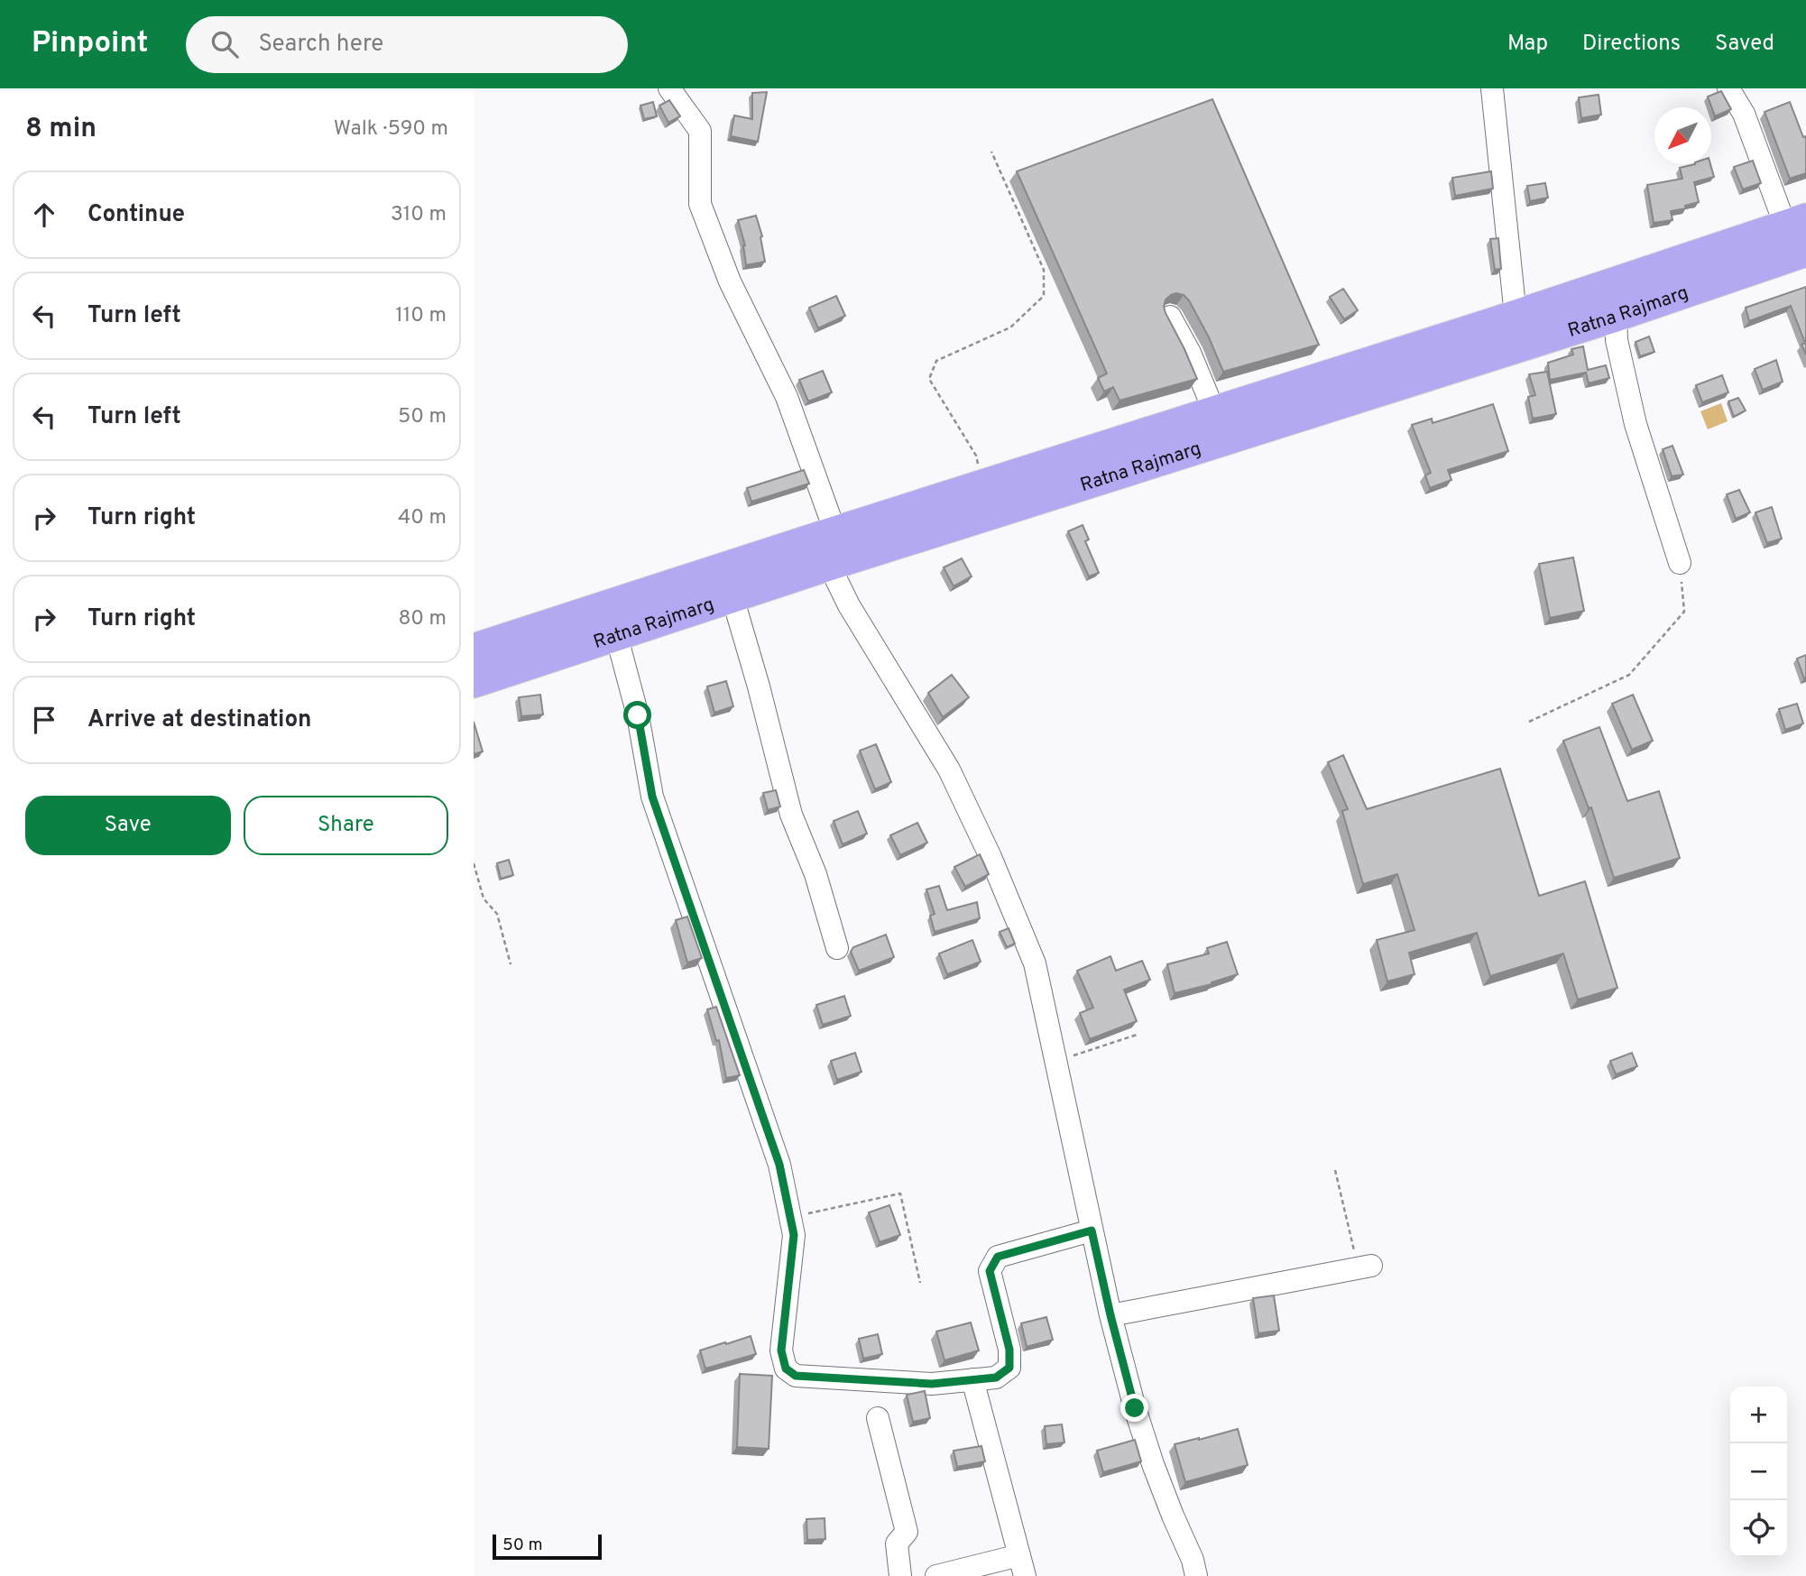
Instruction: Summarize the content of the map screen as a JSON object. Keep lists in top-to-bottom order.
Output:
{
  "streets": {
    "highway": ["Ratna Rajmarg"]
  },
  "scale_bar": "50 m",
  "north": "bottom left",
  "page": {
    "header": "Pinpoint",
    "search": "Search here",
    "nav": ["Map", "Directions", "Saved"],
    "heading": ["8 min", "Walk · 590 m"],
    "list": [
      ["Continue", "310 m"],
      ["Turn left", "110 m"],
      ["Turn left", "50 m"],
      ["Turn right", "40 m"],
      ["Turn right", "80 m"],
      "Arrive at destination"
    ],
    "buttons": ["Save", "Share"],
    "map_buttons": ["+", "−"],
    "scale": "50 m"
  }
}
